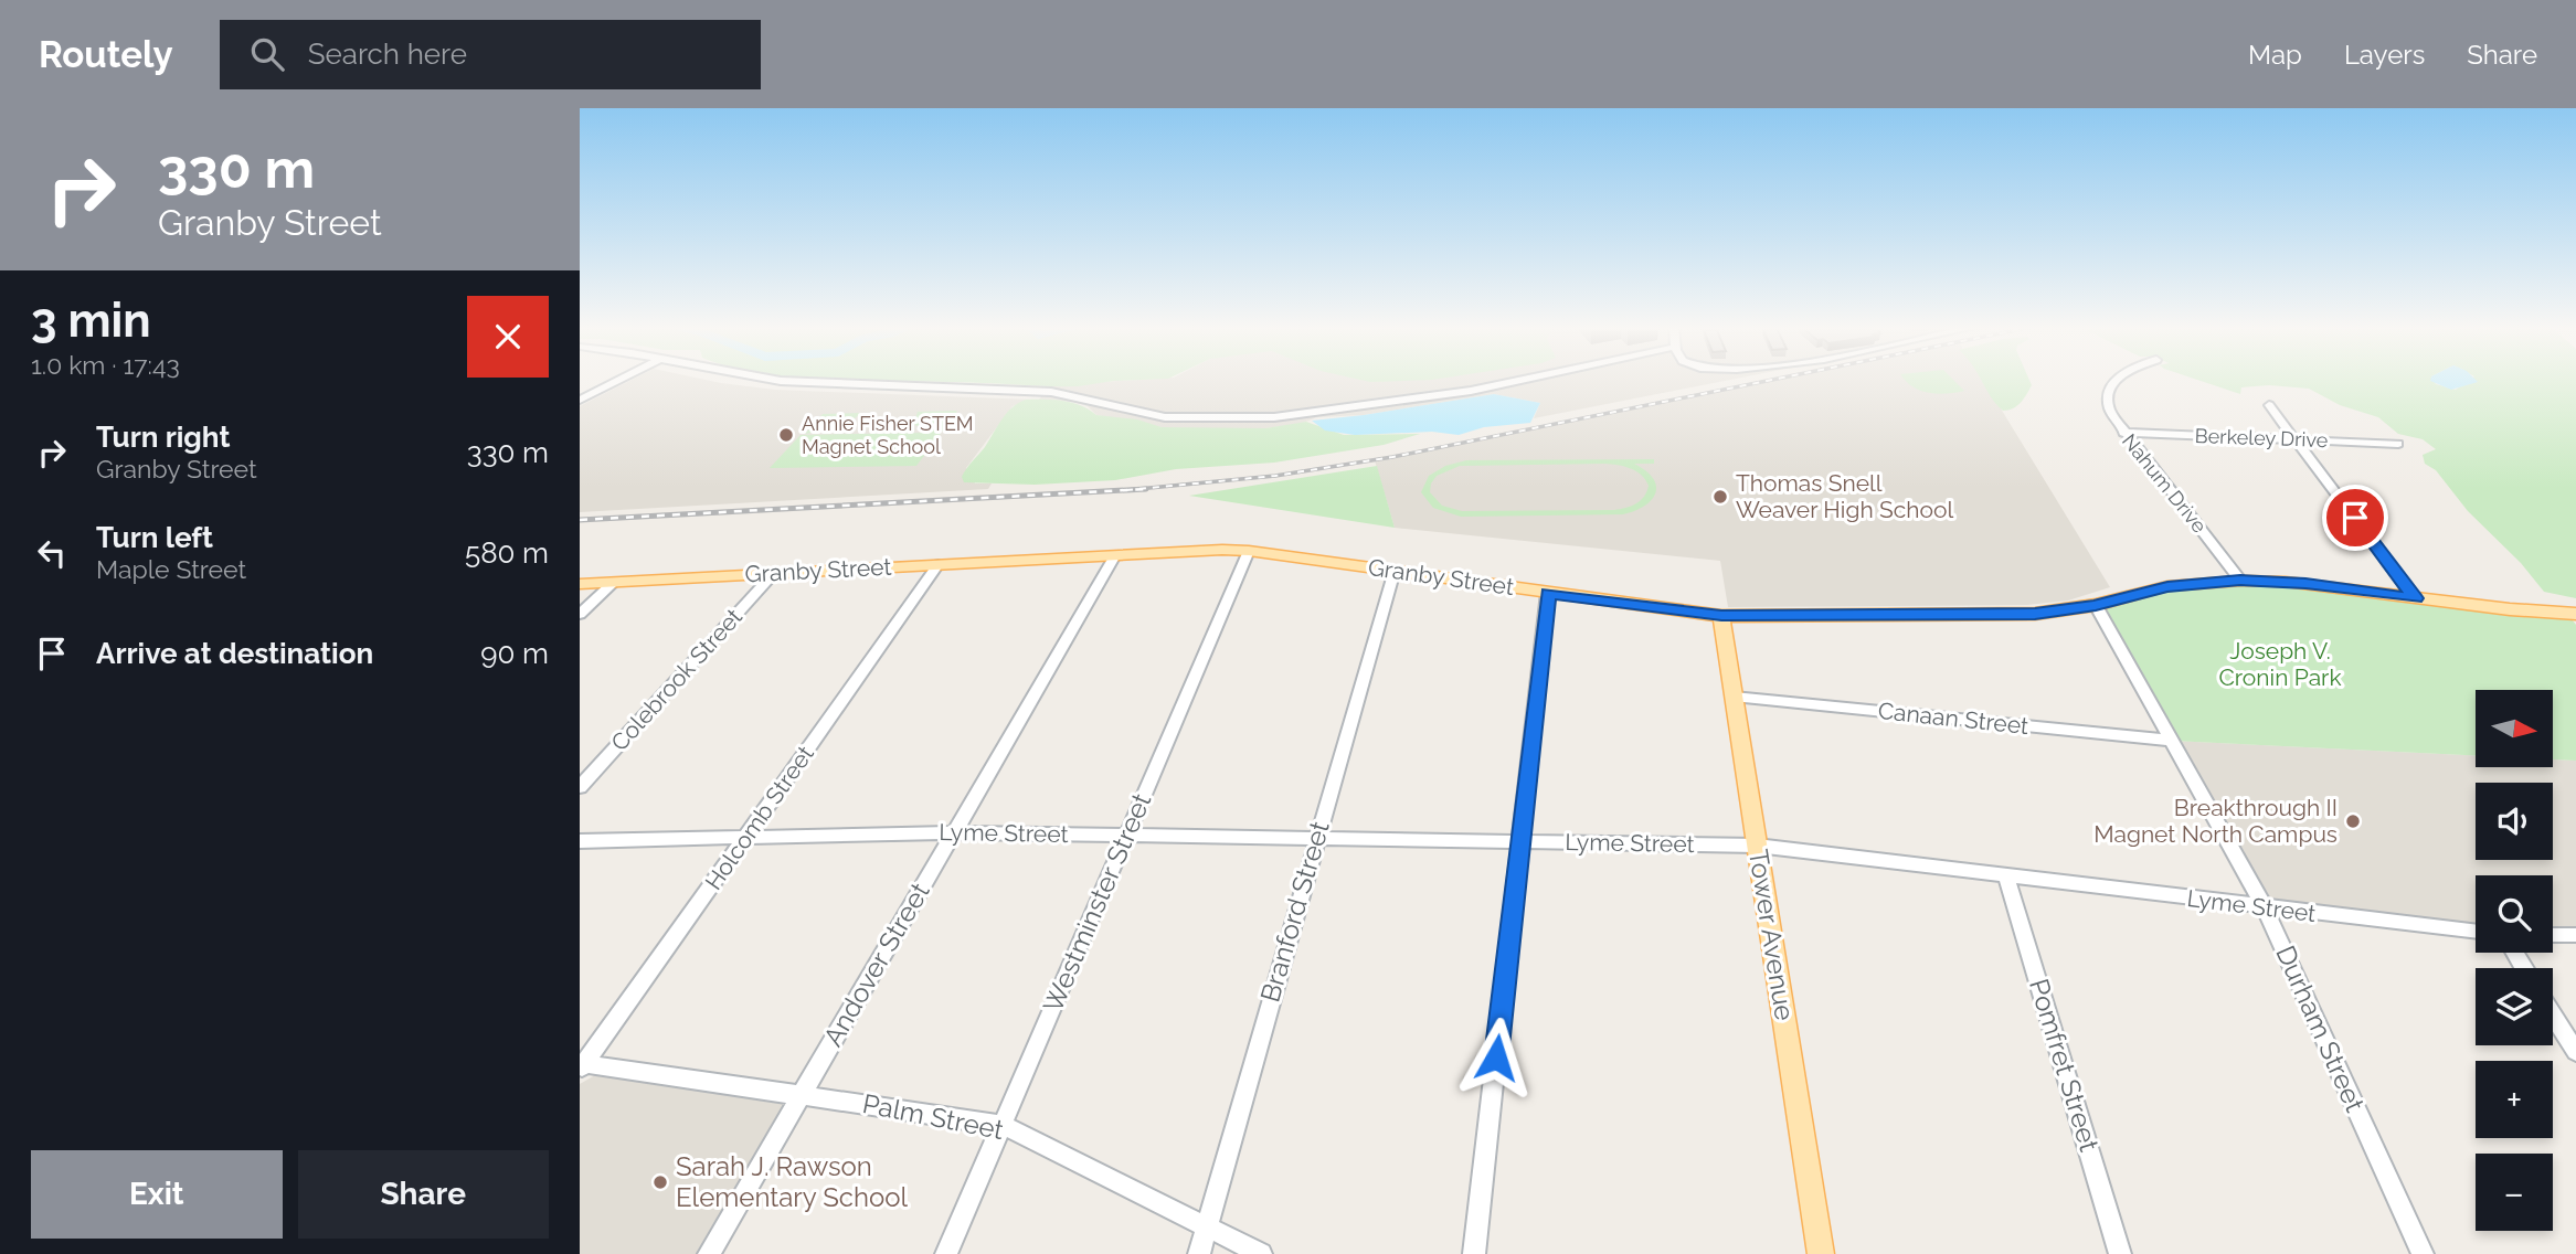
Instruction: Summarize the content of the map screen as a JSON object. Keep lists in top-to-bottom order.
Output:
{
  "streets": {
    "main road": ["Granby Street", "Tower Avenue"],
    "street": [
      "Berkeley Drive",
      "Nahum Drive",
      "Colebrook Street",
      "Canaan Street",
      "Holcomb Street",
      "Lyme Street",
      "Westminster Street",
      "Branford Street",
      "Andover Street",
      "Durham Street",
      "Pomfret Street",
      "Palm Street"
    ]
  },
  "crossings": [
    ["Berkeley Drive", "Nahum Drive"],
    ["Nahum Drive", "Granby Street"],
    ["Granby Street", "Colebrook Street"],
    ["Granby Street", "Holcomb Street"],
    ["Granby Street", "Westminster Street"],
    ["Granby Street", "Branford Street"],
    ["Granby Street", "Tower Avenue"],
    ["Granby Street", "Andover Street"],
    ["Granby Street", "Durham Street"],
    ["Canaan Street", "Tower Avenue"],
    ["Canaan Street", "Durham Street"],
    ["Holcomb Street", "Lyme Street"],
    ["Holcomb Street", "Palm Street"],
    ["Lyme Street", "Westminster Street"],
    ["Lyme Street", "Branford Street"],
    ["Lyme Street", "Tower Avenue"],
    ["Lyme Street", "Andover Street"],
    ["Lyme Street", "Durham Street"],
    ["Lyme Street", "Pomfret Street"],
    ["Westminster Street", "Palm Street"],
    ["Branford Street", "Palm Street"],
    ["Andover Street", "Palm Street"]
  ],
  "parks": ["Joseph V. Cronin Park"],
  "places": [
    "Annie Fisher STEM Magnet School",
    "Thomas Snell Weaver High School",
    "Breakthrough II Magnet North Campus",
    "Sarah J. Rawson Elementary School"
  ],
  "north": "right",
  "page": {
    "header": "Routely",
    "search": "Search here",
    "nav": ["Map", "Layers", "Share"],
    "turn": ["330 m", "Granby Street"],
    "heading": ["3 min", "1.0 km · 17:43"],
    "list": [
      {
        "name": "Turn right",
        "note": "Granby Street",
        "value": "330 m"
      },
      {
        "name": "Turn left",
        "note": "Maple Street",
        "value": "580 m"
      },
      {
        "name": "Arrive at destination",
        "value": "90 m"
      }
    ],
    "map_buttons": ["+", "−"],
    "buttons": ["Exit", "Share"]
  }
}
